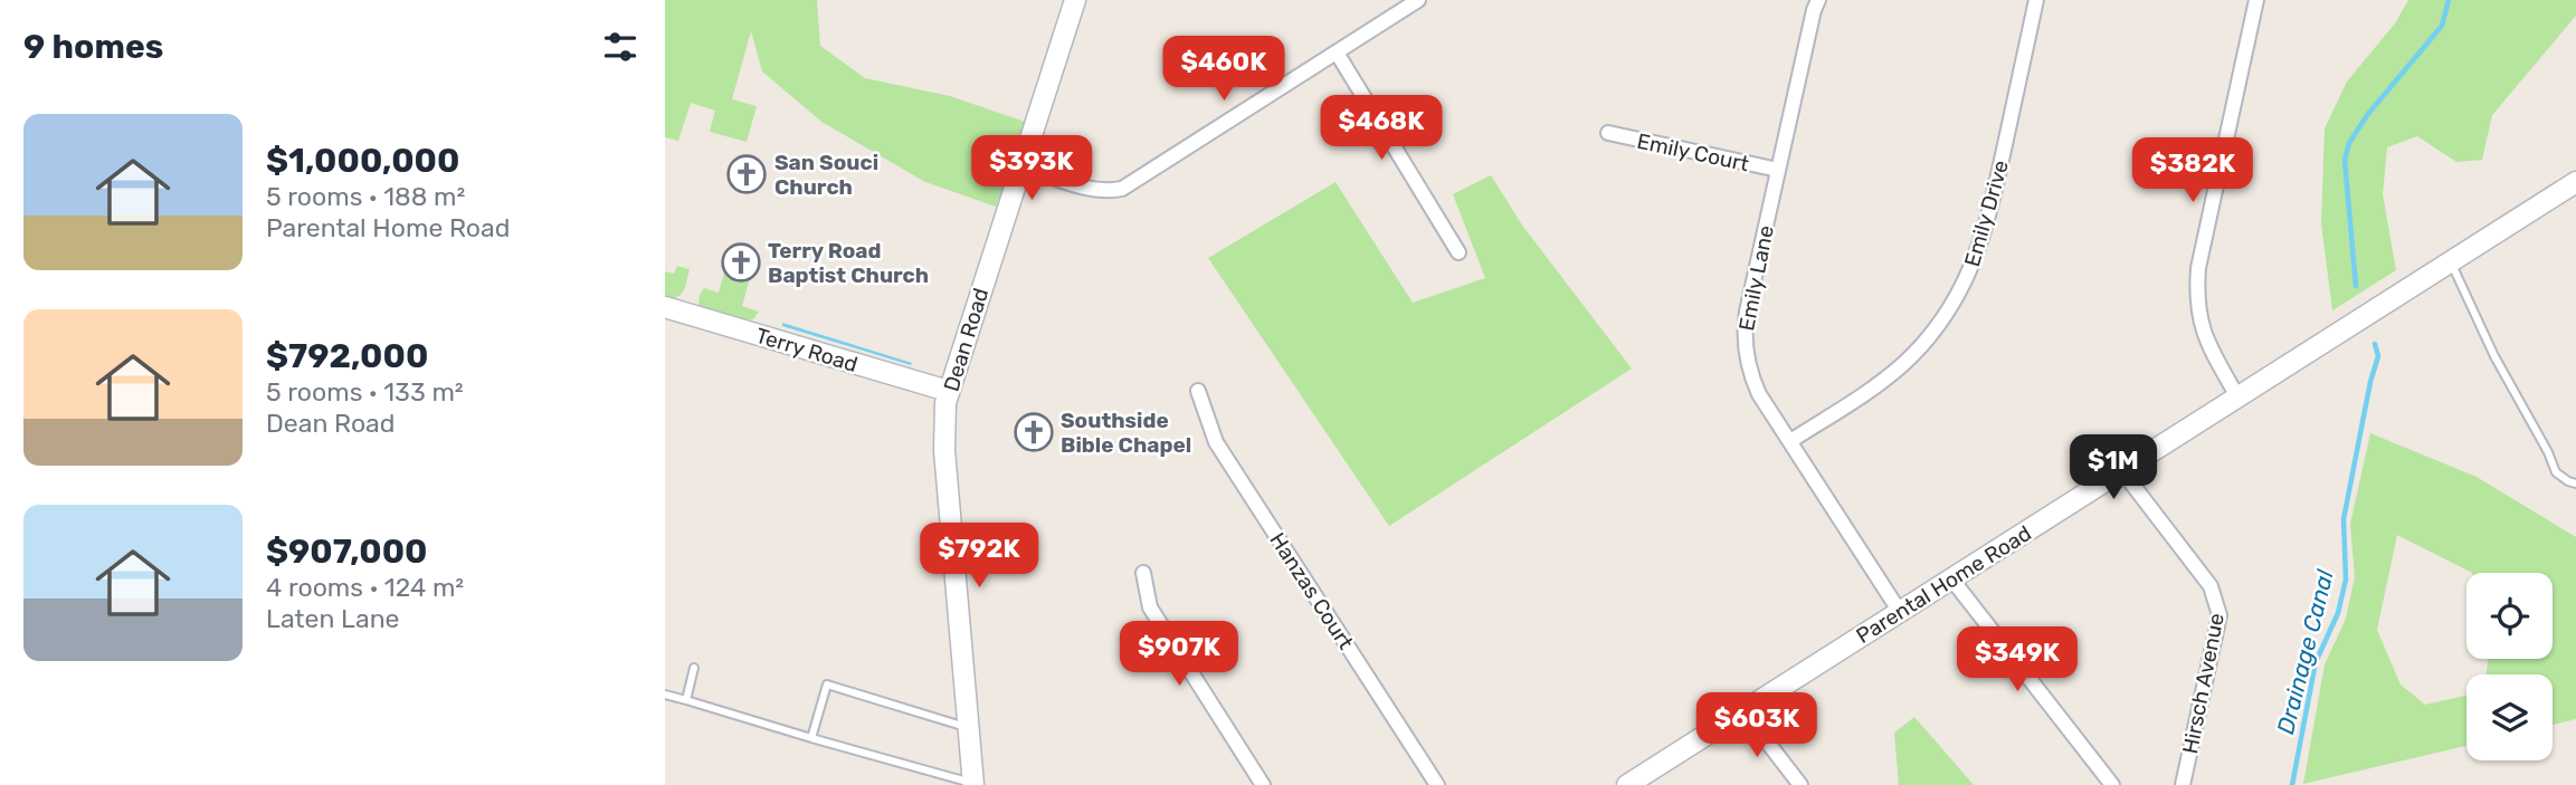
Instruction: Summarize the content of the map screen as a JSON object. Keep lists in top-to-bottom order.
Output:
{
  "streets": {
    "street": [
      "Emily Court",
      "Emily Drive",
      "Emily Lane",
      "Dean Road",
      "Terry Road",
      "Parental Home Road",
      "Hanzas Court",
      "Hirsch Avenue"
    ]
  },
  "crossings": [
    ["Emily Court", "Emily Lane"],
    ["Emily Drive", "Emily Lane"],
    ["Emily Lane", "Parental Home Road"],
    ["Dean Road", "Terry Road"],
    ["Parental Home Road", "Hirsch Avenue"]
  ],
  "water": ["Drainage Canal"],
  "places": {
    "church": ["San Souci Church", "Terry Road Baptist Church", "Southside Bible Chapel"]
  },
  "page": {
    "heading": "9 homes",
    "price": [
      "$460K",
      "$468K",
      "$393K",
      "$382K",
      "$1M",
      "$792K",
      "$907K",
      "$349K",
      "$603K"
    ],
    "list": [
      {
        "name": "$1,000,000",
        "note": "5 rooms · 188 m² · Parental Home Road"
      },
      {
        "name": "$792,000",
        "note": "5 rooms · 133 m² · Dean Road"
      },
      {
        "name": "$907,000",
        "note": "4 rooms · 124 m² · Laten Lane"
      }
    ]
  }
}
